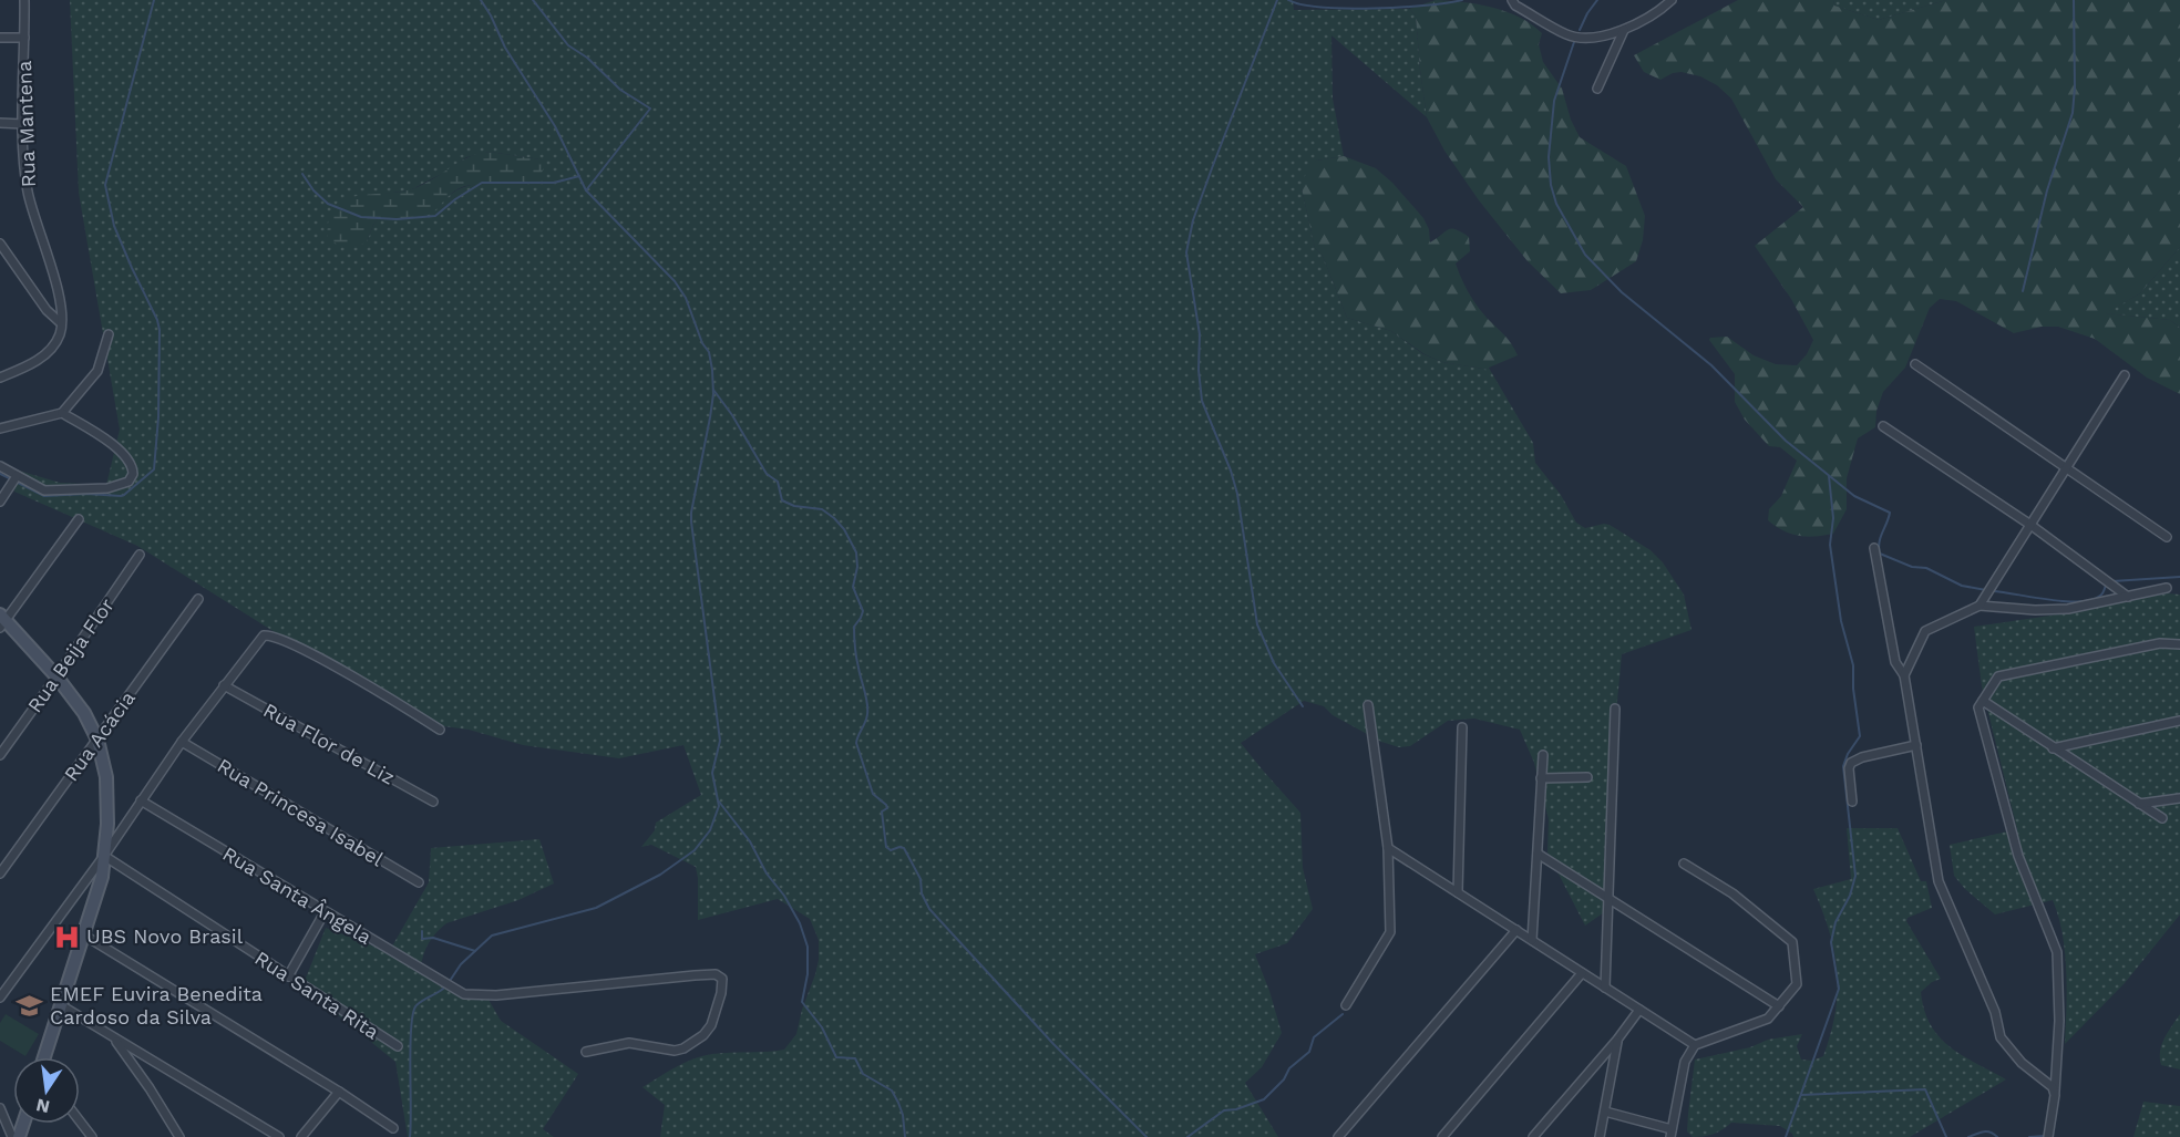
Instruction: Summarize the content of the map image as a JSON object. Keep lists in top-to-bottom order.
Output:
{
  "streets": {
    "street": [
      "Rua Mantena",
      "Rua Beija Flor",
      "Rua Acácia",
      "Rua Flor de Liz",
      "Rua Princesa Isabel",
      "Rua Santa Ângela",
      "Rua Santa Rita"
    ]
  },
  "places": {
    "hospital": ["UBS Novo Brasil"],
    "school or university": ["EMEF Euvira Benedita Cardoso da Silva"]
  },
  "north": "bottom"
}
